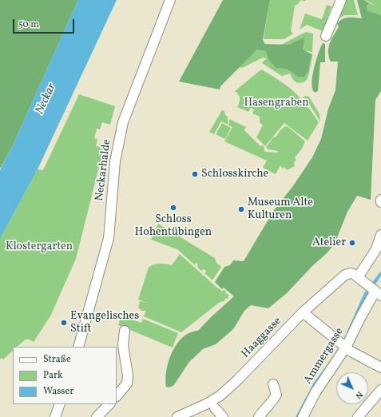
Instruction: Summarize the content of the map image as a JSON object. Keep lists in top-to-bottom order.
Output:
{
  "streets": {
    "street": ["Neckarhalde", "Haaggasse", "Ammergasse"]
  },
  "water": ["Neckar"],
  "parks": ["Hasengraben", "Klostergarten"],
  "places": [
    "Schlosskirche",
    "Schloss Hohentübingen",
    "Museum Alte Kulturen",
    "Atelier",
    "Evangelisches Stift"
  ],
  "legend": ["Straße", "Park", "Wasser"],
  "scale_bar": "50 m",
  "north": "bottom right"
}
